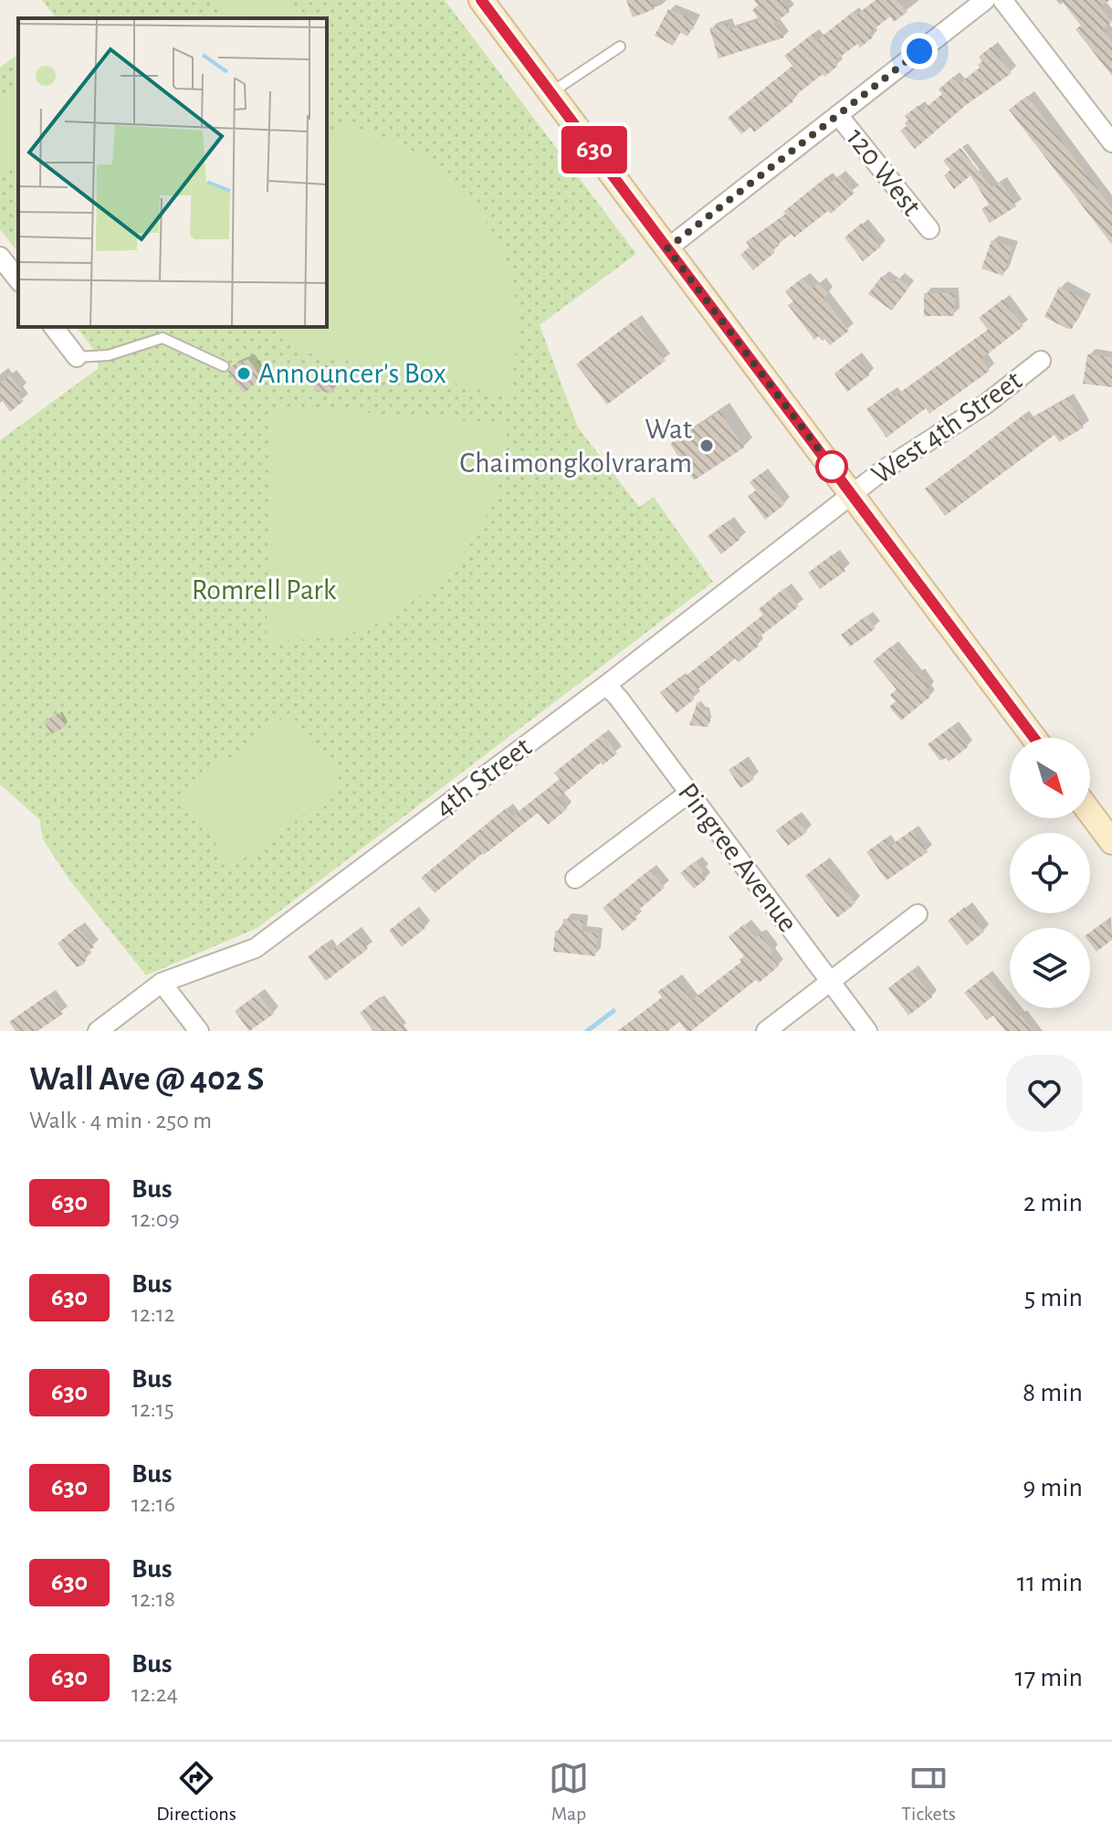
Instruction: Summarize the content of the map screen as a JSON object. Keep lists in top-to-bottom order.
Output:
{
  "streets": {
    "street": [
      "120 West",
      "West 4th Street",
      "4th Street",
      "Pingree Avenue"
    ]
  },
  "crossings": [
    ["West 4th Street", "4th Street"],
    ["4th Street", "Pingree Avenue"]
  ],
  "parks": ["Romrell Park"],
  "places": ["Announcer's Box", "Wat Chaimongkolvraram"],
  "lines": ["bus line 630"],
  "north": "bottom right",
  "page": {
    "on_map": "630",
    "heading": ["Wall Ave @ 402 S", "Walk · 4 min · 250 m"],
    "list": [
      {
        "mark": "630",
        "name": "Bus",
        "note": "12:09",
        "value": "2 min"
      },
      {
        "mark": "630",
        "name": "Bus",
        "note": "12:12",
        "value": "5 min"
      },
      {
        "mark": "630",
        "name": "Bus",
        "note": "12:15",
        "value": "8 min"
      },
      {
        "mark": "630",
        "name": "Bus",
        "note": "12:16",
        "value": "9 min"
      },
      {
        "mark": "630",
        "name": "Bus",
        "note": "12:18",
        "value": "11 min"
      },
      {
        "mark": "630",
        "name": "Bus",
        "note": "12:24",
        "value": "17 min"
      }
    ],
    "tabs": ["Directions", "Map", "Tickets"]
  }
}
